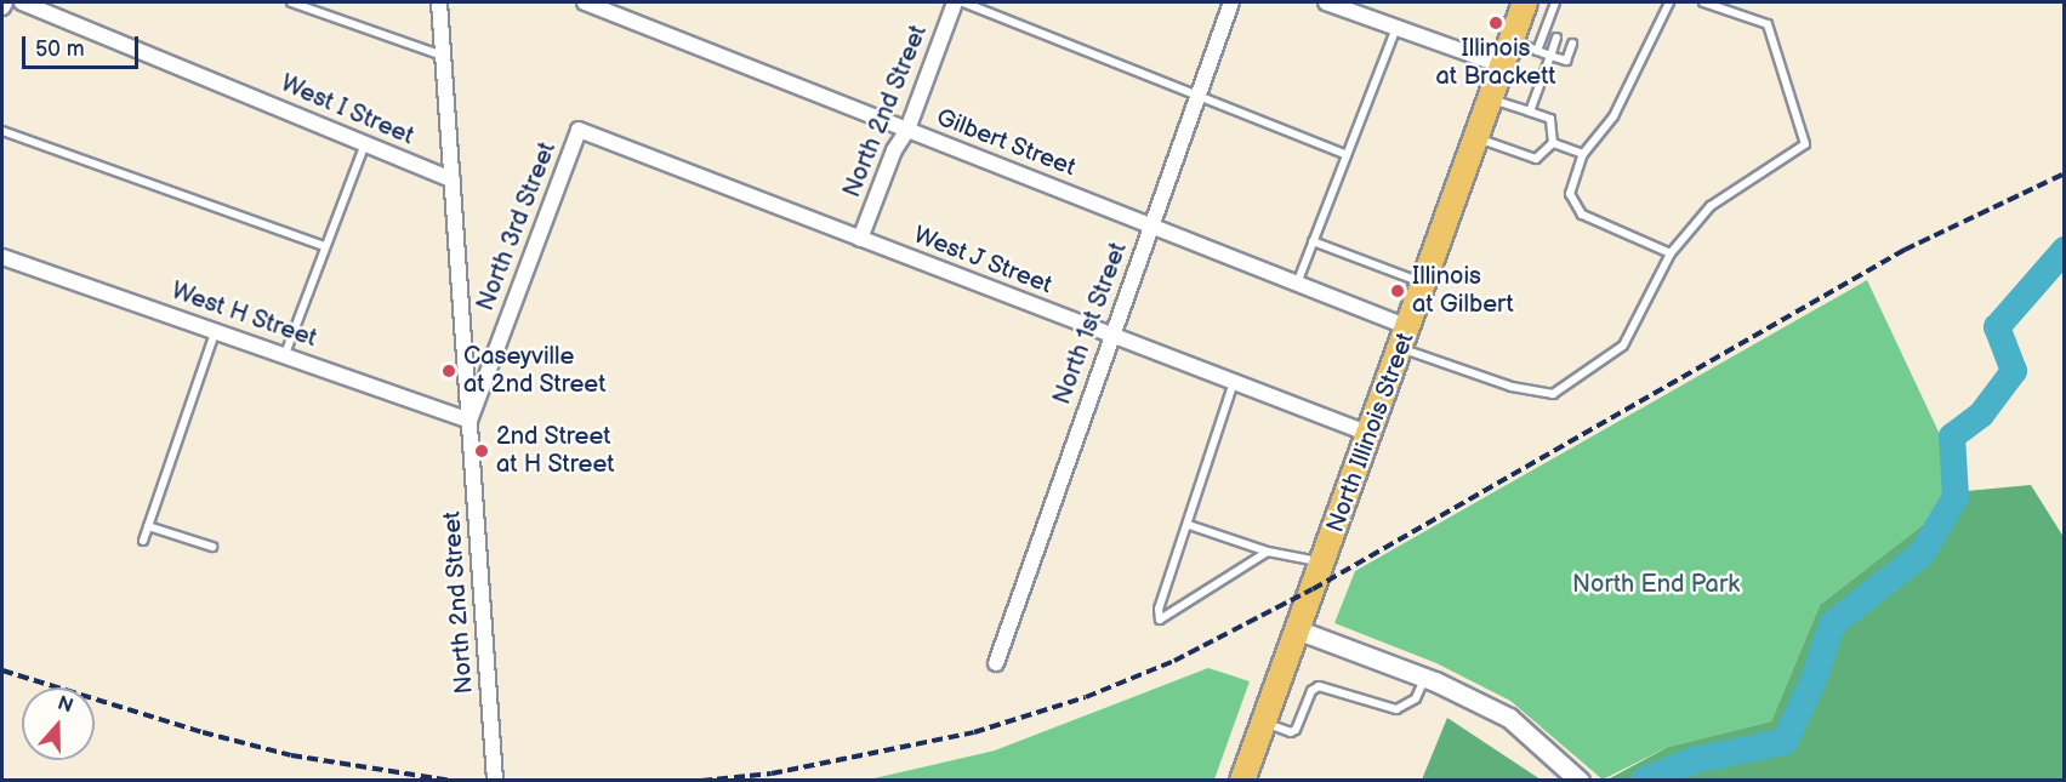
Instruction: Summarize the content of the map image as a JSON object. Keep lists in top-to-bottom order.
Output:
{
  "streets": {
    "main road": ["North Illinois Street"],
    "street": [
      "West I Street",
      "North 2nd Street",
      "Gilbert Street",
      "North 3rd Street",
      "West J Street",
      "West H Street",
      "North 1st Street"
    ]
  },
  "crossings": [
    ["West I Street", "North 2nd Street"],
    ["North 2nd Street", "Gilbert Street"],
    ["North 2nd Street", "North 3rd Street"],
    ["North 2nd Street", "West J Street"],
    ["North 2nd Street", "West H Street"],
    ["Gilbert Street", "North 1st Street"],
    ["Gilbert Street", "North Illinois Street"],
    ["North 3rd Street", "West J Street"],
    ["North 3rd Street", "West H Street"],
    ["West J Street", "North 1st Street"],
    ["West J Street", "North Illinois Street"]
  ],
  "parks": ["North End Park"],
  "places": [
    "Illinois at Brackett",
    "Illinois at Gilbert",
    "Caseyville at 2nd Street",
    "2nd Street at H Street"
  ],
  "scale_bar": "50 m",
  "north": "top"
}
